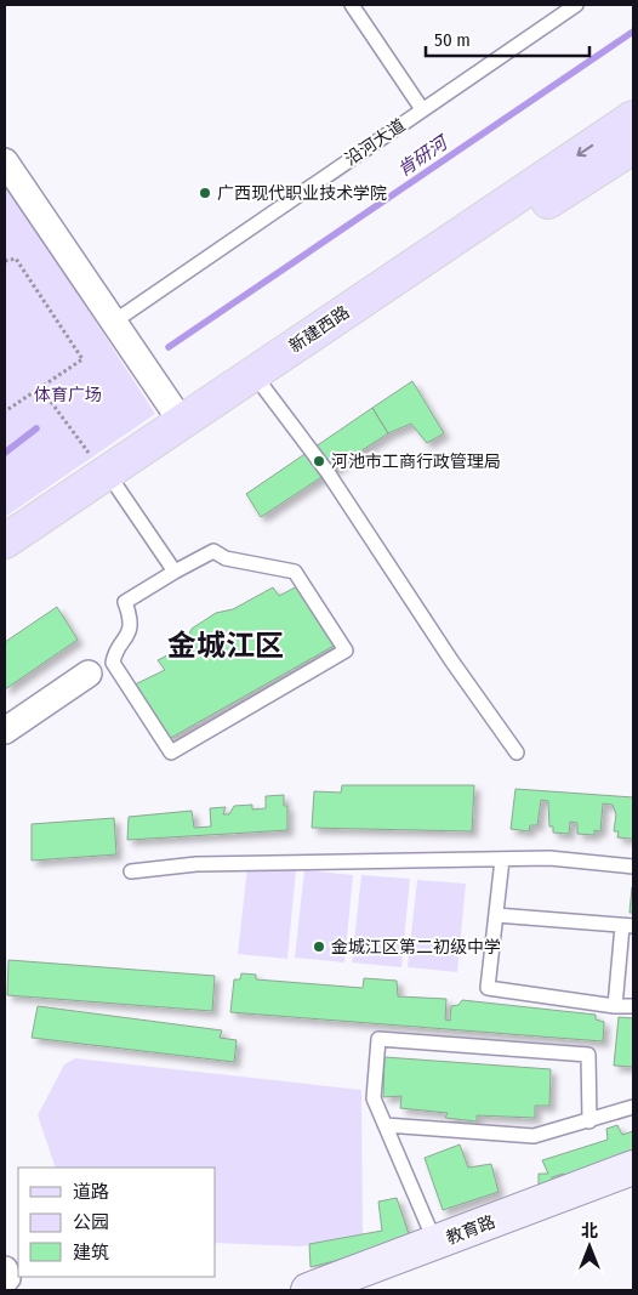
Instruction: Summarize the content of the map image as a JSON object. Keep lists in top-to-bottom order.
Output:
{
  "streets": {
    "main road": ["新建西路"],
    "street": ["教育路"],
    "lane": ["沿河大道"]
  },
  "districts": ["金城江区"],
  "water": ["肯研河"],
  "parks": ["体育广场"],
  "places": ["广西现代职业技术学院", "河池市工商行政管理局", "金城江区第二初级中学"],
  "legend": ["道路", "公园", "建筑"],
  "scale_bar": "50 m",
  "north": "top"
}
